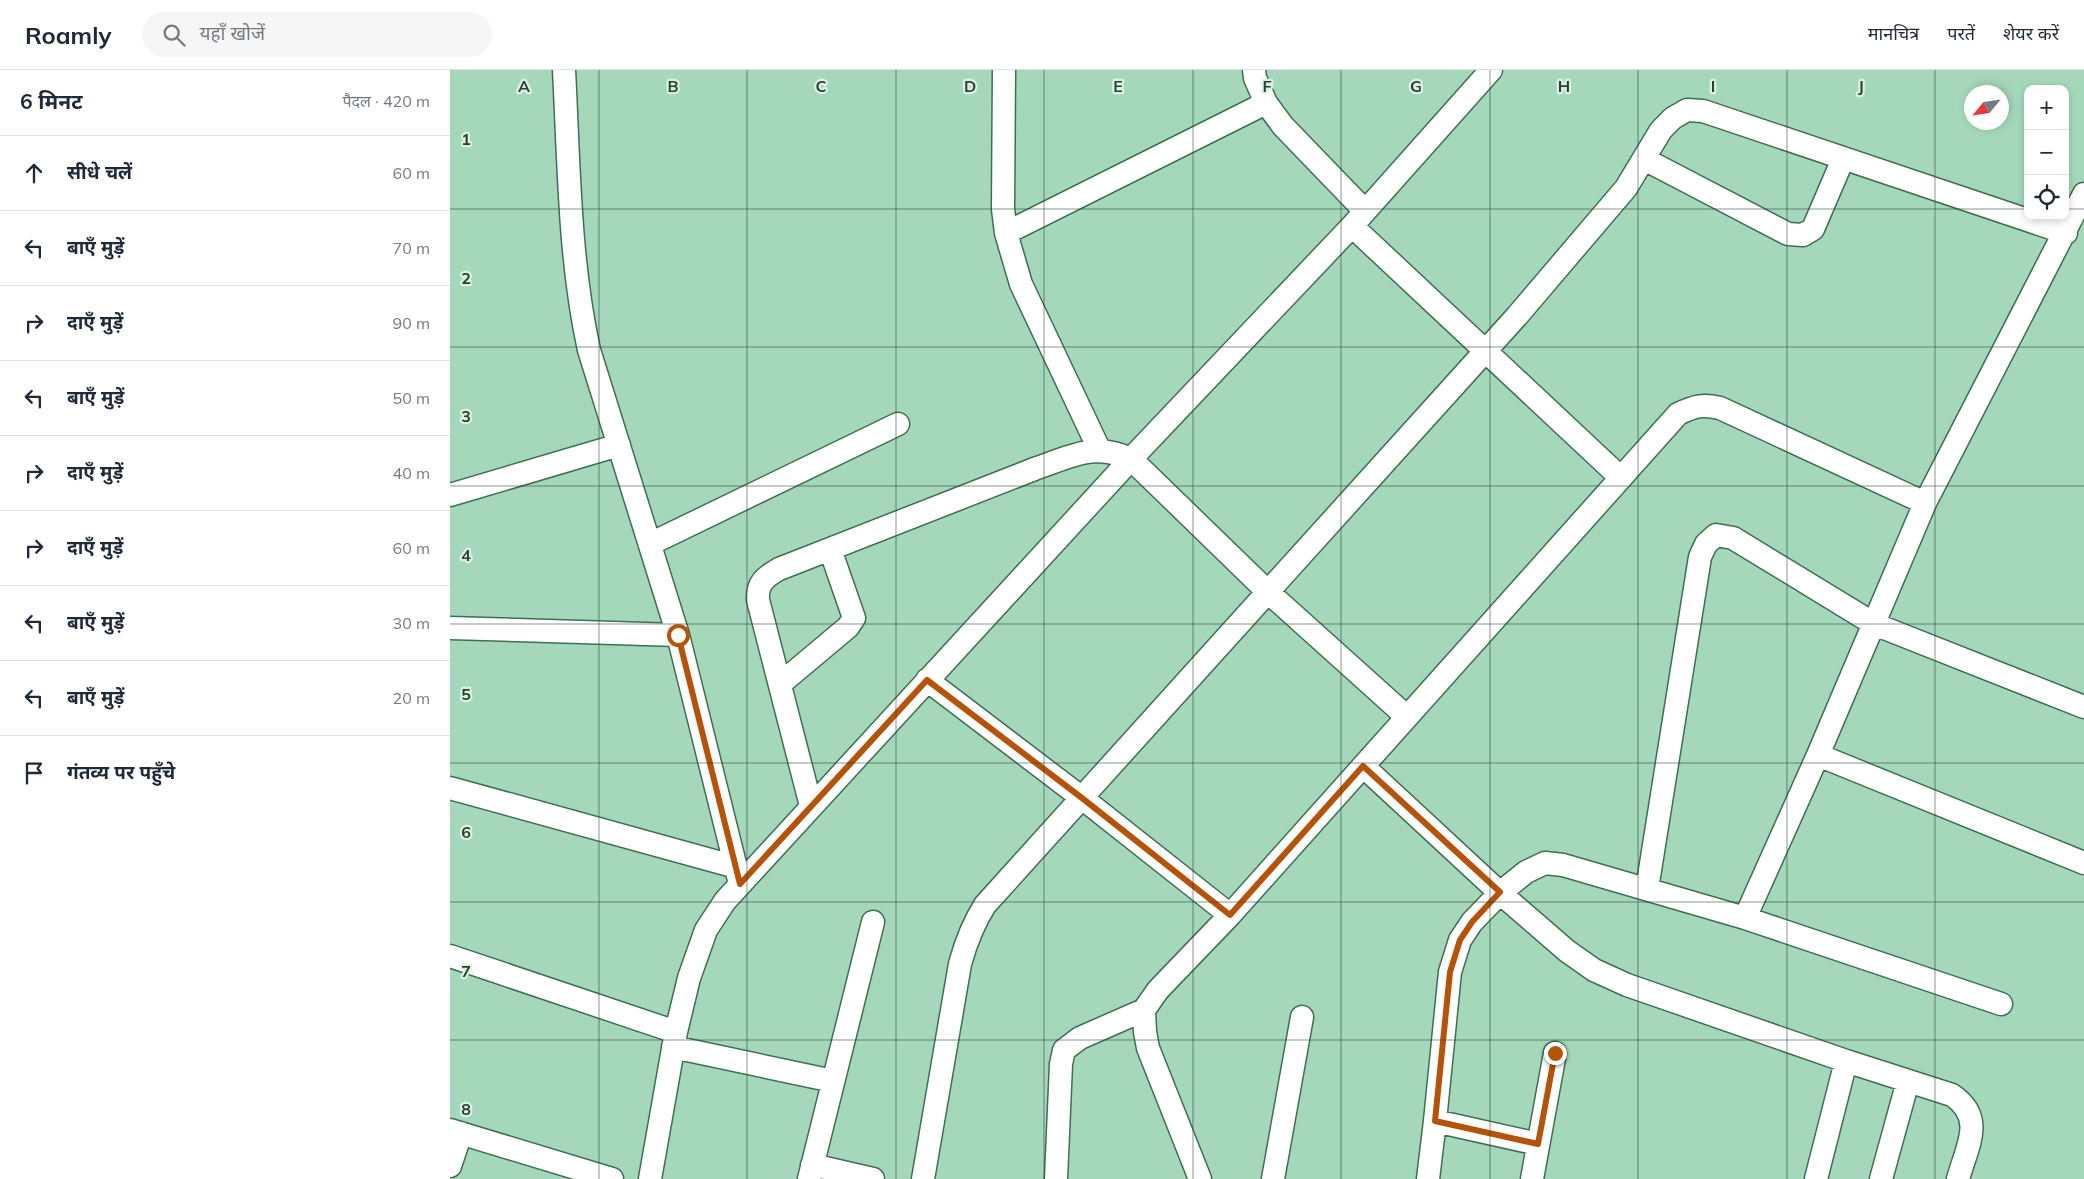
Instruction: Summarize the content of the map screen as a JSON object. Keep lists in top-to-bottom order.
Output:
{
  "north": "bottom left",
  "page": {
    "header": "Roamly",
    "search": "यहाँ खोजें",
    "nav": ["मानचित्र", "परतें", "शेयर करें"],
    "heading": ["6 मिनट", "पैदल · 420 m"],
    "map_buttons": ["+", "−"],
    "list": [
      ["सीधे चलें", "60 m"],
      ["बाएँ मुड़ें", "70 m"],
      ["दाएँ मुड़ें", "90 m"],
      ["बाएँ मुड़ें", "50 m"],
      ["दाएँ मुड़ें", "40 m"],
      ["दाएँ मुड़ें", "60 m"],
      ["बाएँ मुड़ें", "30 m"],
      ["बाएँ मुड़ें", "20 m"],
      "गंतव्य पर पहुँचे"
    ]
  },
  "grid": {
    "columns": [
      "A",
      "B",
      "C",
      "D",
      "E",
      "F",
      "G",
      "H",
      "I",
      "J"
    ],
    "rows": [
      "1",
      "2",
      "3",
      "4",
      "5",
      "6",
      "7",
      "8"
    ]
  }
}
